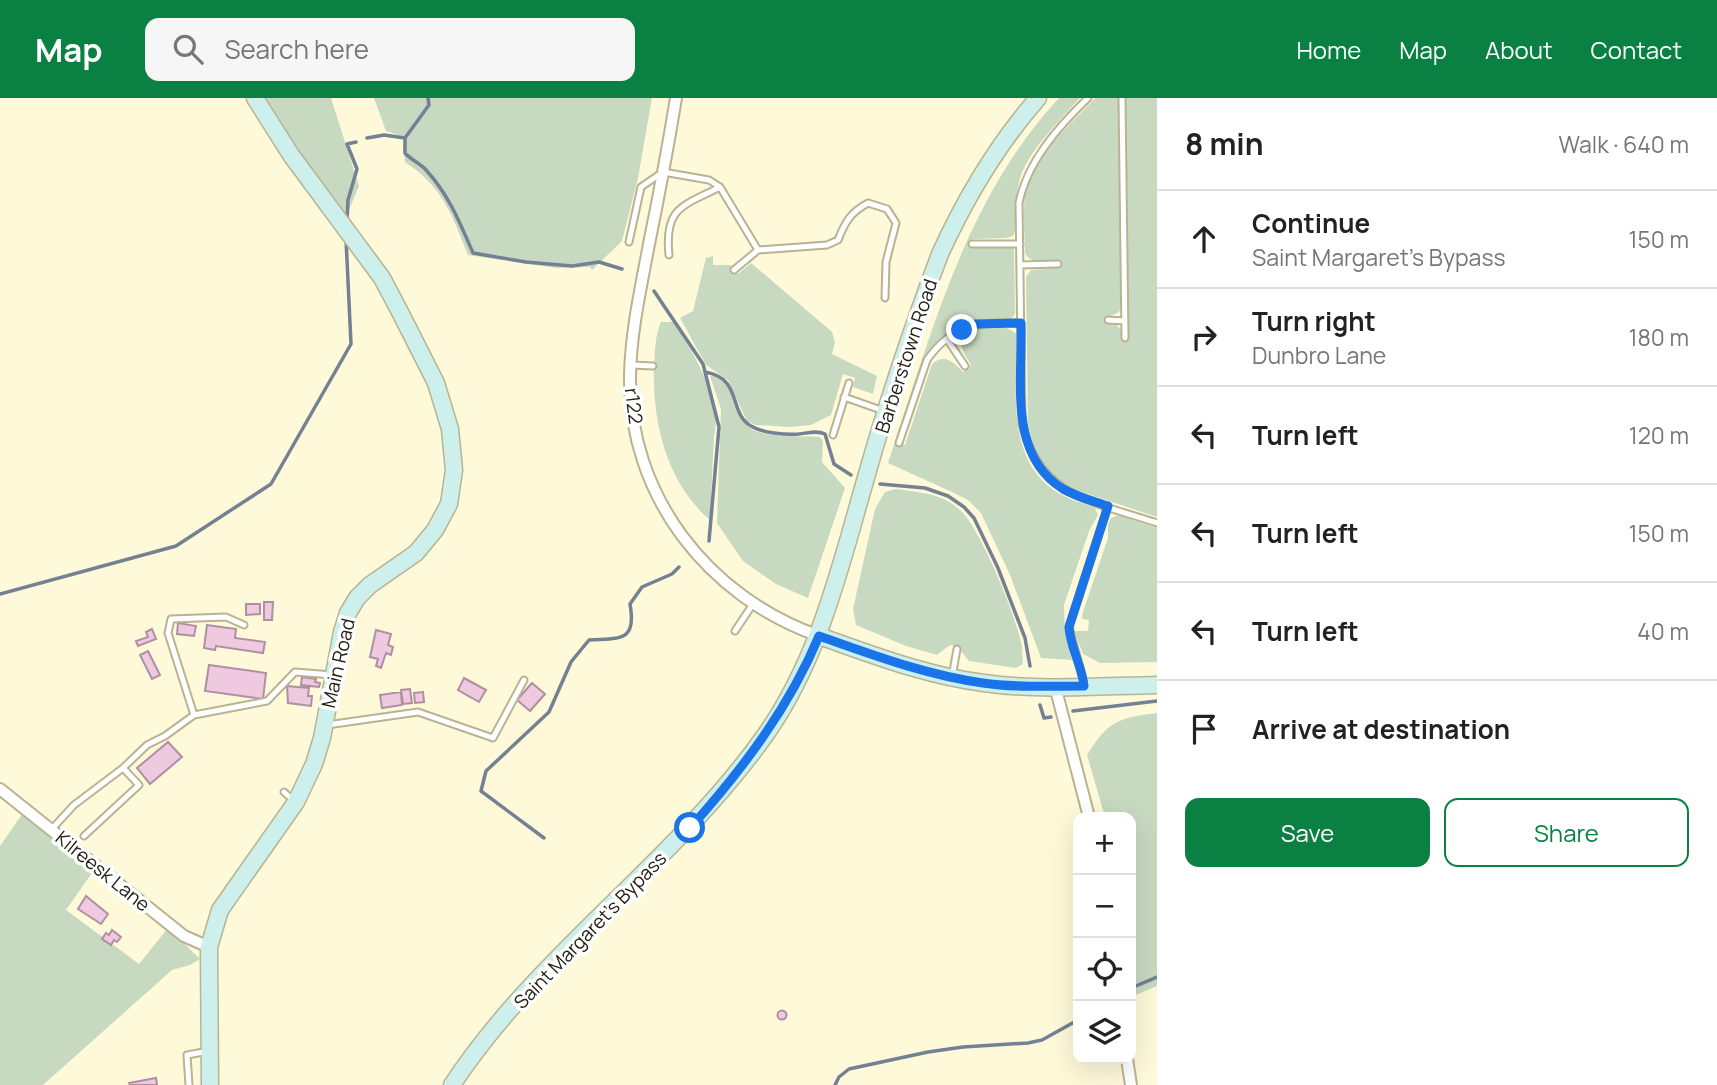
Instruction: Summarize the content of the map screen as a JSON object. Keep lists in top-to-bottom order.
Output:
{
  "streets": {
    "main road": ["Barberstown Road", "Main Road", "Saint Margaret's Bypass"],
    "street": ["r122", "Kilreesk Lane"]
  },
  "crossings": [
    ["Barberstown Road", "r122"],
    ["Barberstown Road", "Saint Margaret's Bypass"],
    ["r122", "Saint Margaret's Bypass"],
    ["Main Road", "Kilreesk Lane"]
  ],
  "page": {
    "header": "Map",
    "search": "Search here",
    "nav": [
      "Home",
      "Map",
      "About",
      "Contact"
    ],
    "heading": ["8 min", "Walk · 640 m"],
    "list": [
      ["Continue", "Saint Margaret's Bypass", "150 m"],
      ["Turn right", "Dunbro Lane", "180 m"],
      ["Turn left", "120 m"],
      ["Turn left", "150 m"],
      ["Turn left", "40 m"],
      "Arrive at destination"
    ],
    "buttons": ["Save", "Share"],
    "map_buttons": ["+", "−"]
  }
}
